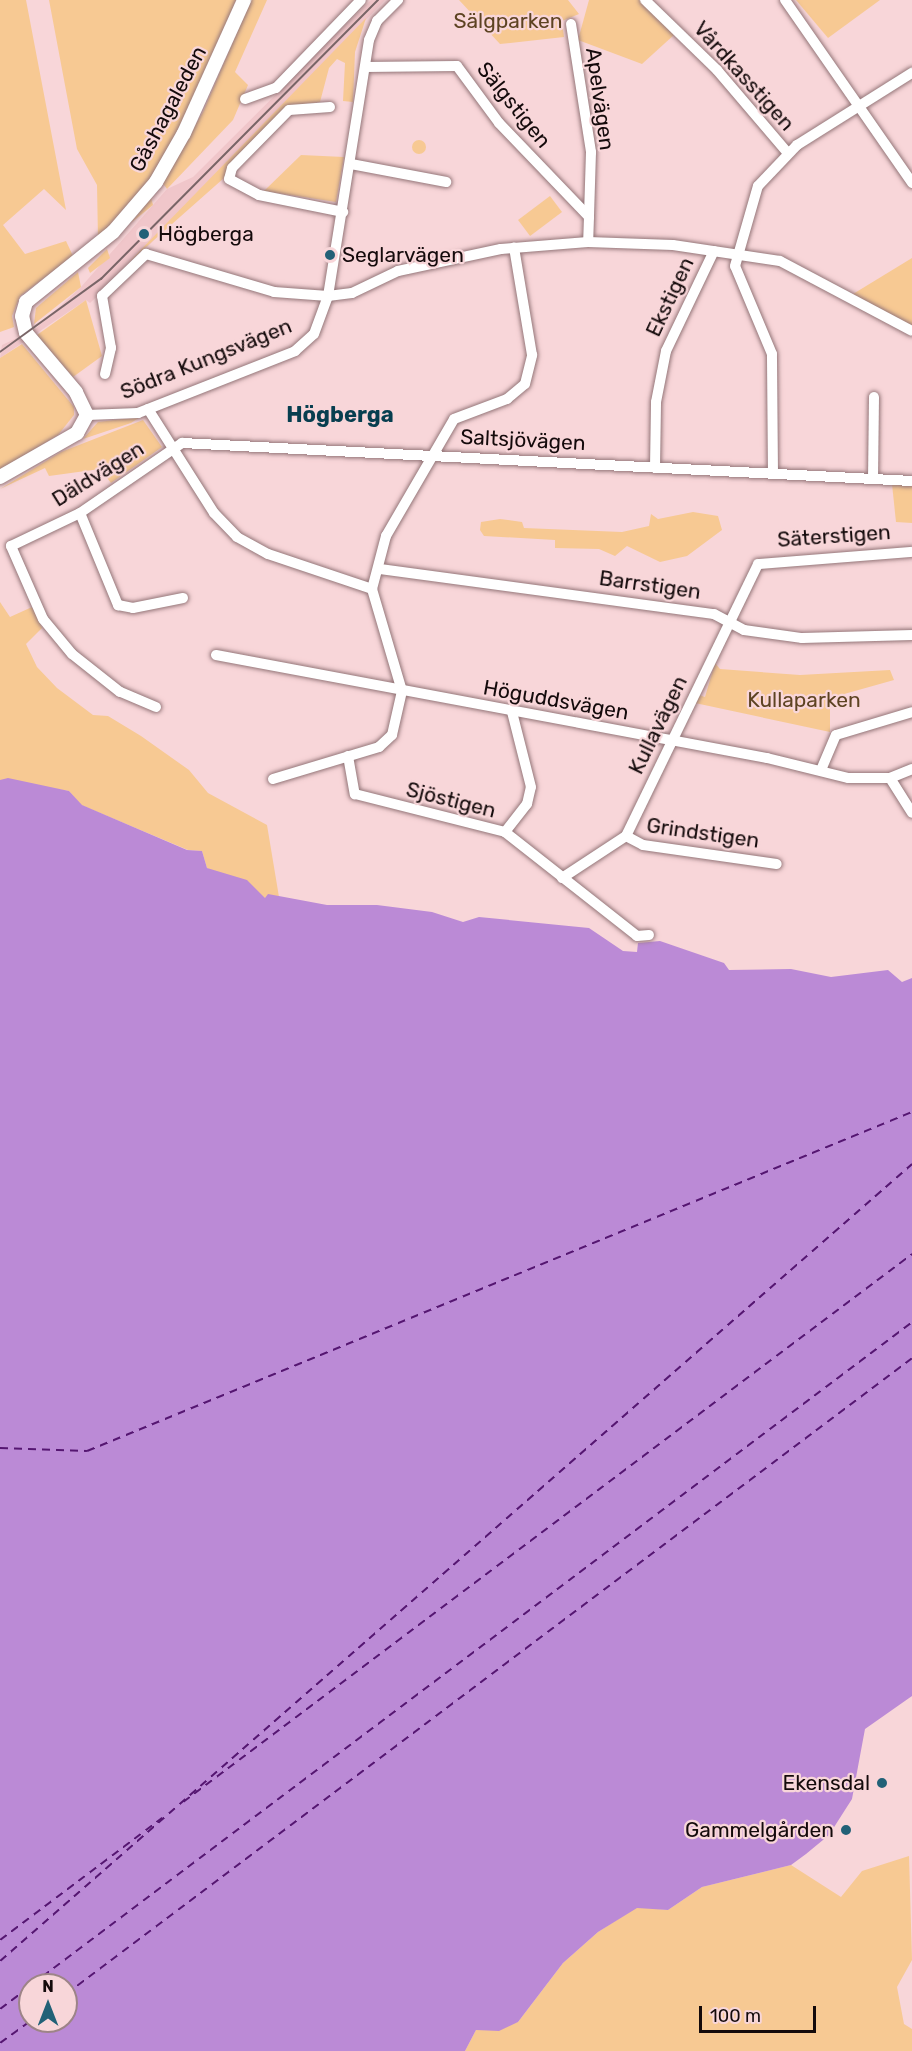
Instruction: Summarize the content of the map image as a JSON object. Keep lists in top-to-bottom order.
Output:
{
  "streets": {
    "main road": ["Gåshagaleden"],
    "street": [
      "Vårdkasstigen",
      "Apelvägen",
      "Sälgstigen",
      "Ekstigen",
      "Södra Kungsvägen",
      "Saltsjövägen",
      "Däldvägen",
      "Säterstigen",
      "Barrstigen",
      "Höguddsvägen",
      "Kullavägen",
      "Sjöstigen",
      "Grindstigen"
    ]
  },
  "crossings": [
    ["Apelvägen", "Sälgstigen"],
    ["Sälgstigen", "Södra Kungsvägen"],
    ["Gåshagaleden", "Södra Kungsvägen"],
    ["Ekstigen", "Saltsjövägen"],
    ["Saltsjövägen", "Däldvägen"],
    ["Säterstigen", "Kullavägen"],
    ["Barrstigen", "Kullavägen"],
    ["Höguddsvägen", "Kullavägen"],
    ["Kullavägen", "Grindstigen"]
  ],
  "districts": ["Högberga"],
  "parks": ["Sälgparken", "Kullaparken"],
  "places": [
    "Högberga",
    "Seglarvägen",
    "Ekensdal",
    "Gammelgården"
  ],
  "scale_bar": "100 m",
  "north": "top"
}
